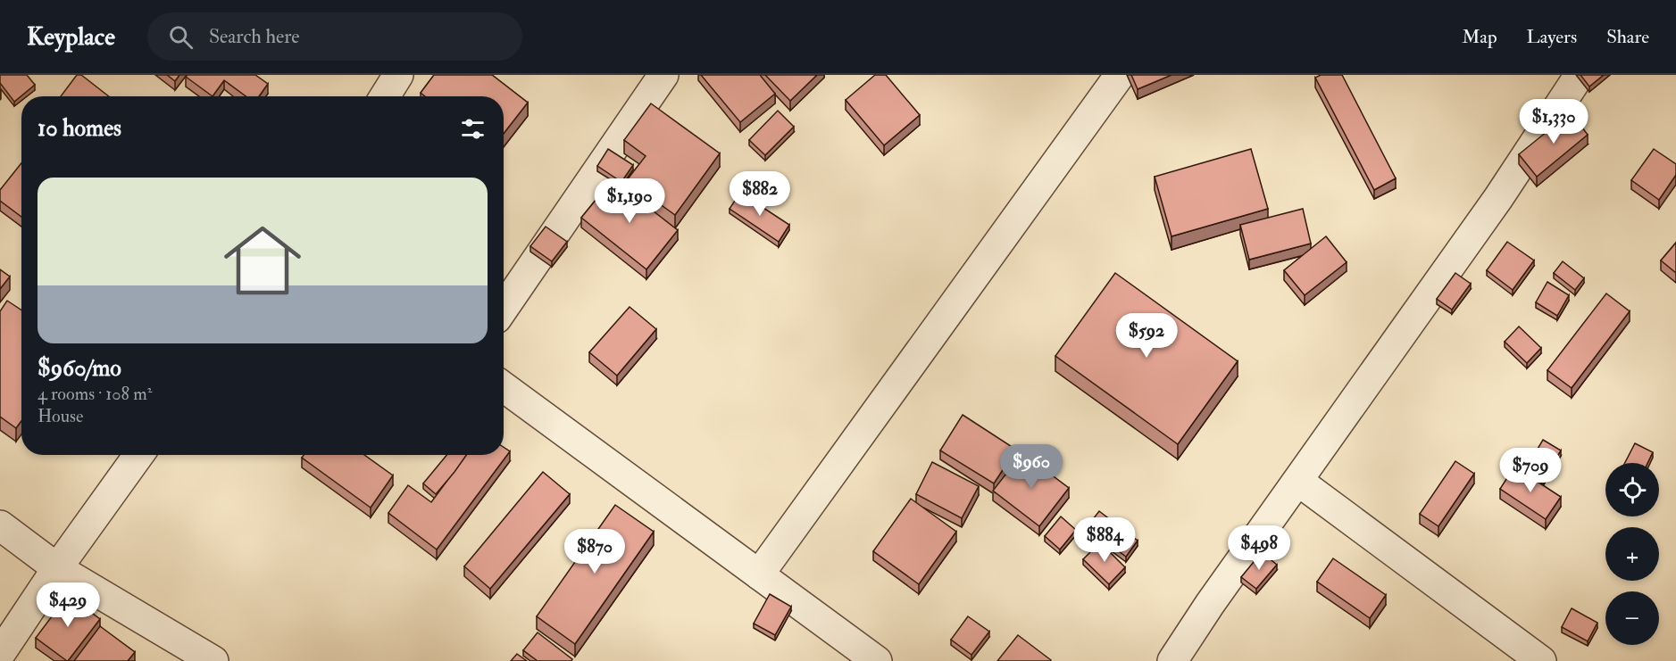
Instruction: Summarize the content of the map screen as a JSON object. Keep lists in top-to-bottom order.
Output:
{
  "page": {
    "header": "Keyplace",
    "search": "Search here",
    "nav": ["Map", "Layers", "Share"],
    "heading": "10 homes",
    "price": [
      "$1,330",
      "$882",
      "$1,190",
      "$592",
      "$960",
      "$709",
      "$884",
      "$498",
      "$870",
      "$429"
    ],
    "list": [
      {
        "name": "$960/mo",
        "note": "4 rooms · 108 m² · House"
      }
    ],
    "map_buttons": ["+", "−"]
  }
}
